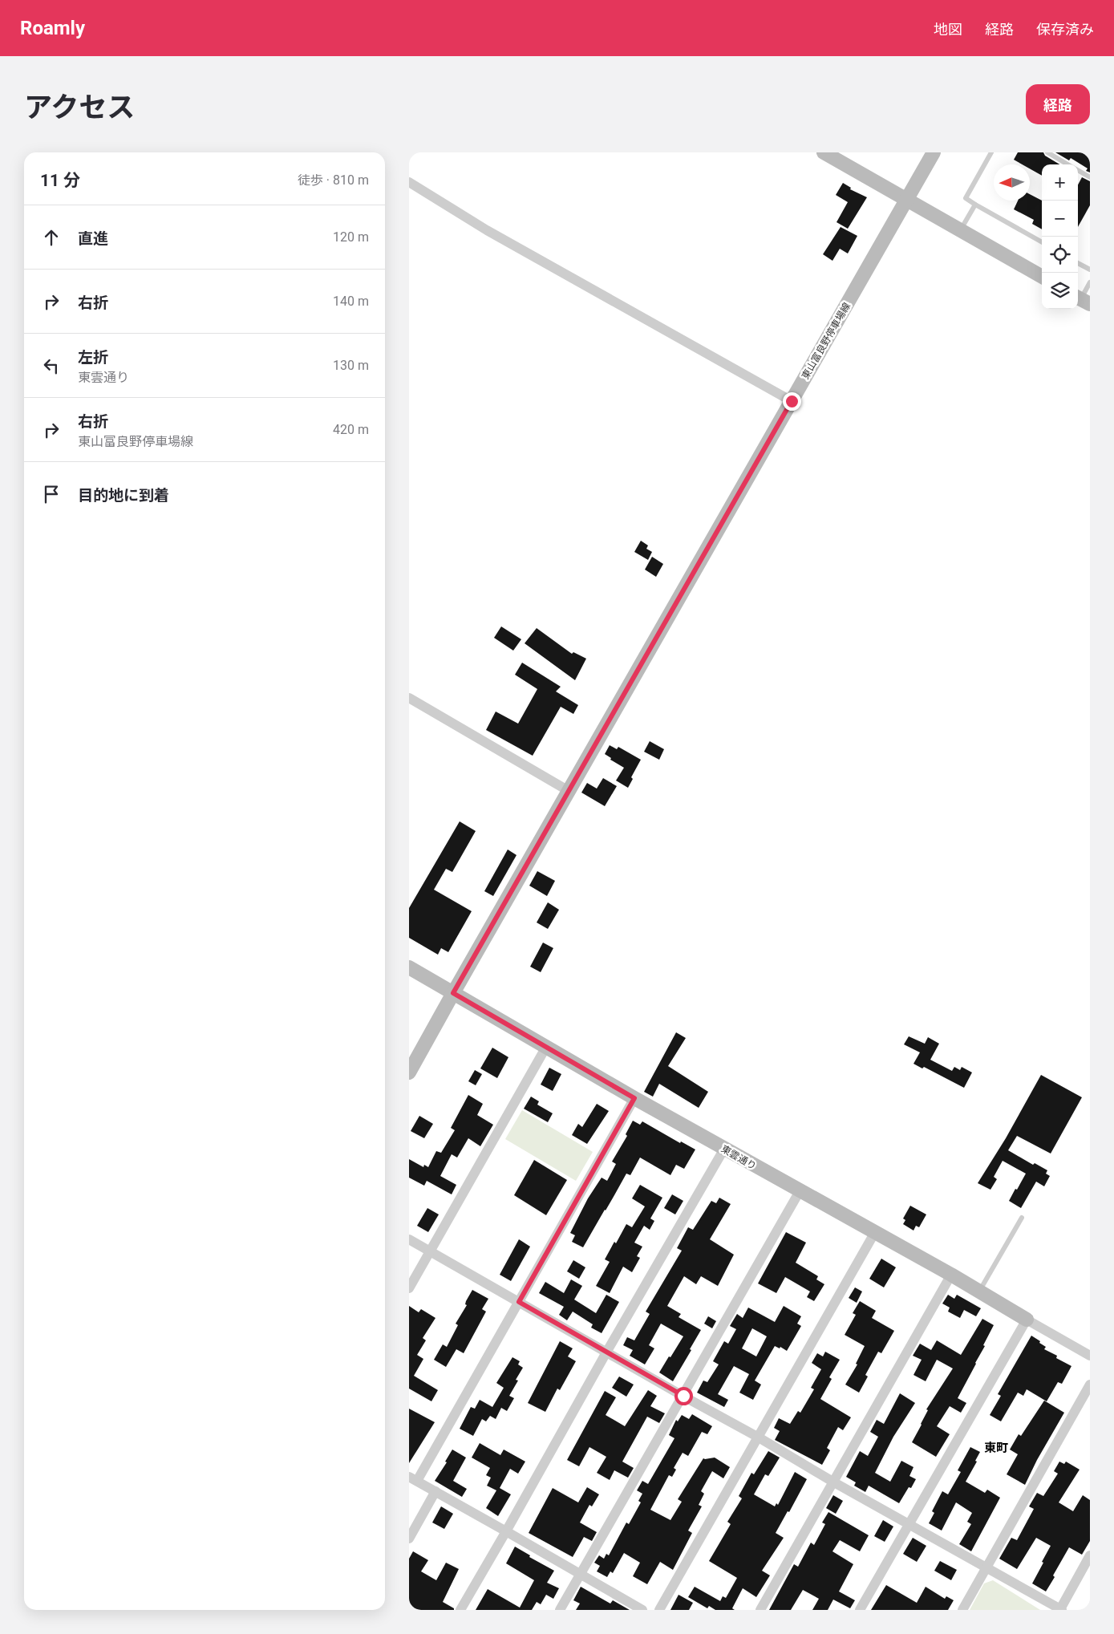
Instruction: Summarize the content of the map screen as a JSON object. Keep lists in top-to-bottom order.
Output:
{
  "streets": {
    "main road": ["東山富良野停車場線", "東雲通り"]
  },
  "crossings": [
    ["東山富良野停車場線", "東雲通り"]
  ],
  "districts": ["東町"],
  "north": "left",
  "page": {
    "header": "Roamly",
    "nav": ["地図", "経路", "保存済み"],
    "title": "アクセス",
    "buttons": "経路",
    "heading": ["11 分", "徒歩 · 810 m"],
    "map_buttons": ["+", "−"],
    "list": [
      ["直進", "120 m"],
      ["右折", "140 m"],
      ["左折", "東雲通り", "130 m"],
      ["右折", "東山富良野停車場線", "420 m"],
      "目的地に到着"
    ]
  }
}
